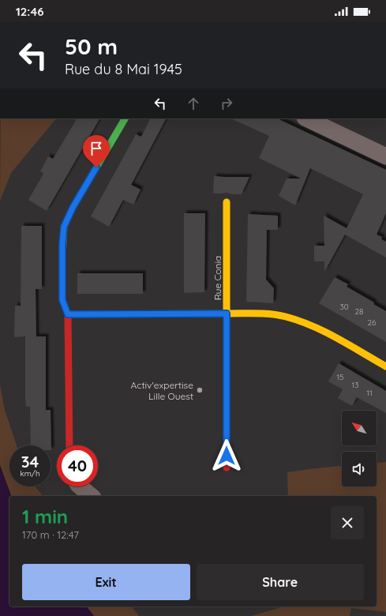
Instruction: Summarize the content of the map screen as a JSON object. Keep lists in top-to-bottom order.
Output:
{
  "streets": {
    "street": ["Rue Conia"]
  },
  "places": ["Activ'expertise Lille Ouest"],
  "house_numbers": [
    "30",
    "28",
    "26",
    "15",
    "13",
    "11"
  ],
  "north": "top left",
  "page": {
    "status": "12:46",
    "turn": ["50 m", "Rue du 8 Mai 1945"],
    "speed": "34 km/h",
    "limit": "40",
    "heading": ["1 min", "170 m · 12:47"],
    "buttons": ["Exit", "Share"]
  }
}
